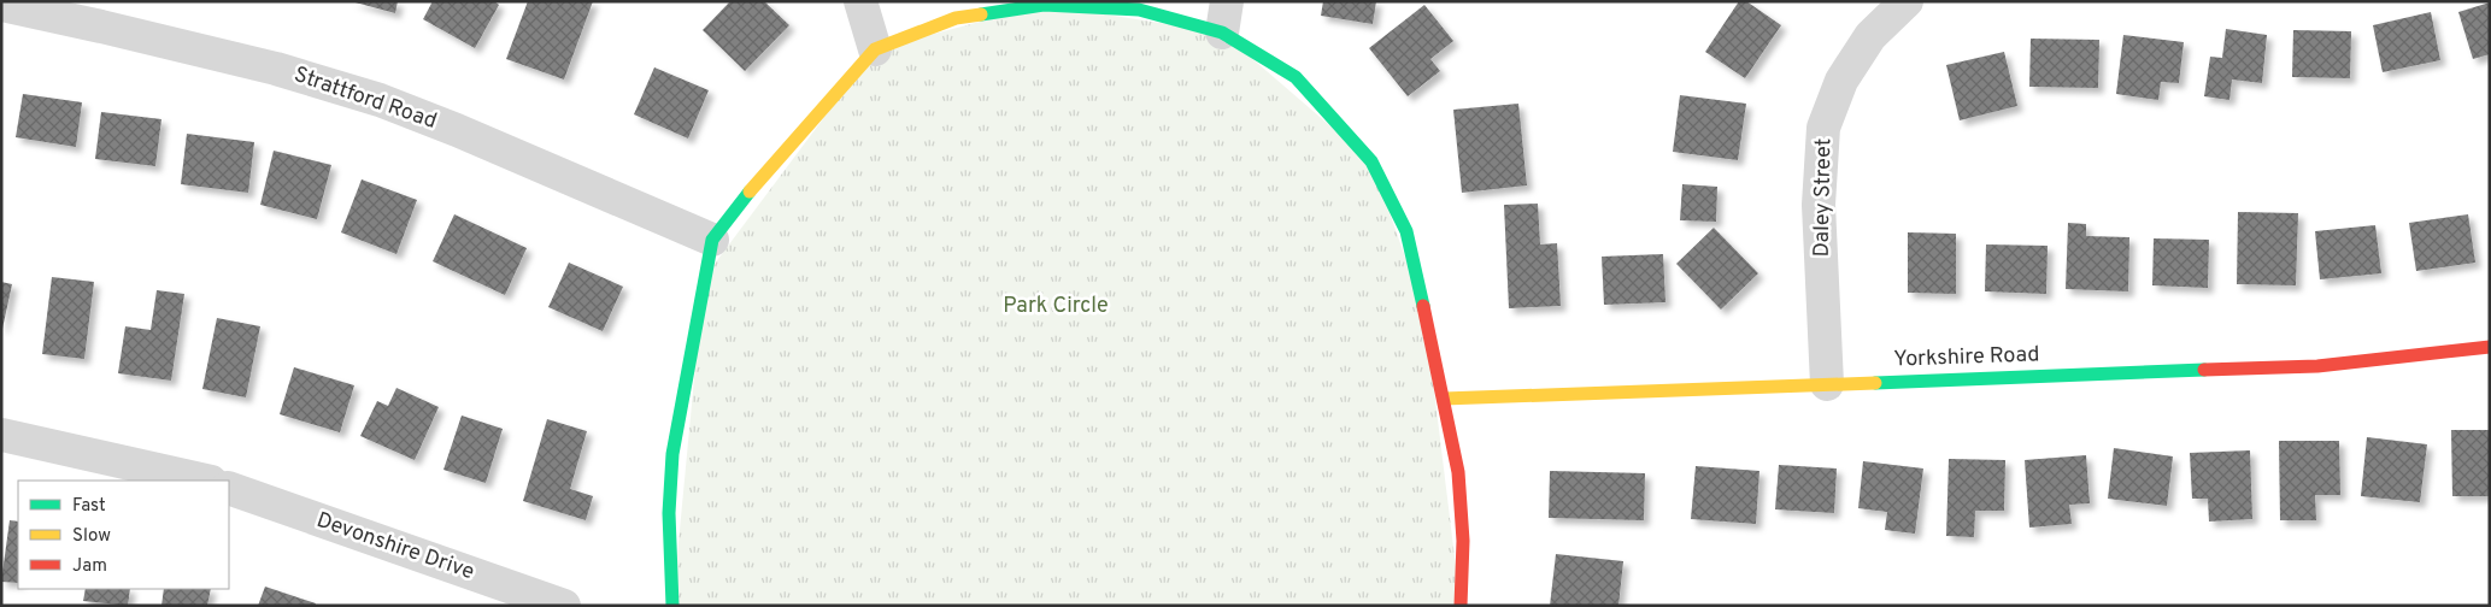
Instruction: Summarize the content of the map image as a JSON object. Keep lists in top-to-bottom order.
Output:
{
  "streets": {
    "street": [
      "Strattford Road",
      "Daley Street",
      "Yorkshire Road",
      "Devonshire Drive"
    ]
  },
  "crossings": [
    ["Daley Street", "Yorkshire Road"]
  ],
  "parks": ["Park Circle"],
  "legend": ["Fast", "Slow", "Jam"]
}
